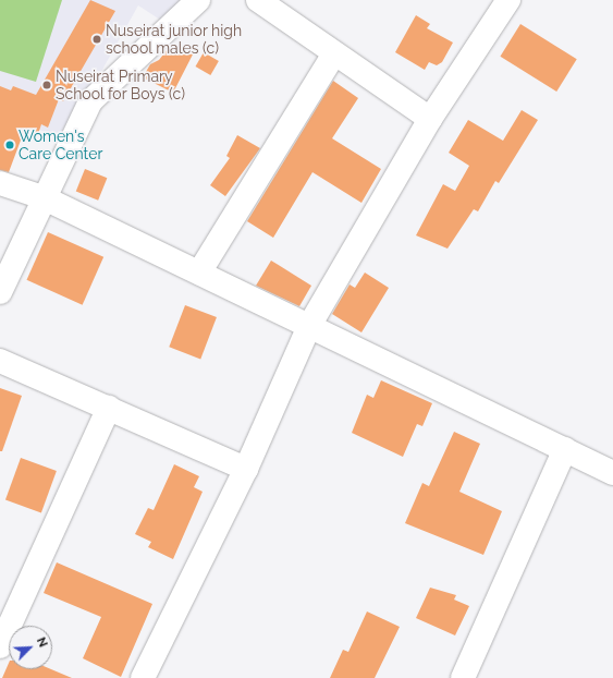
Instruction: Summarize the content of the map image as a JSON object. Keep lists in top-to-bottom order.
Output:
{
  "places": ["Nuseirat junior high school males (c)", "Nuseirat Primary School for Boys (c)", "Women's Care Center"],
  "north": "top right"
}
